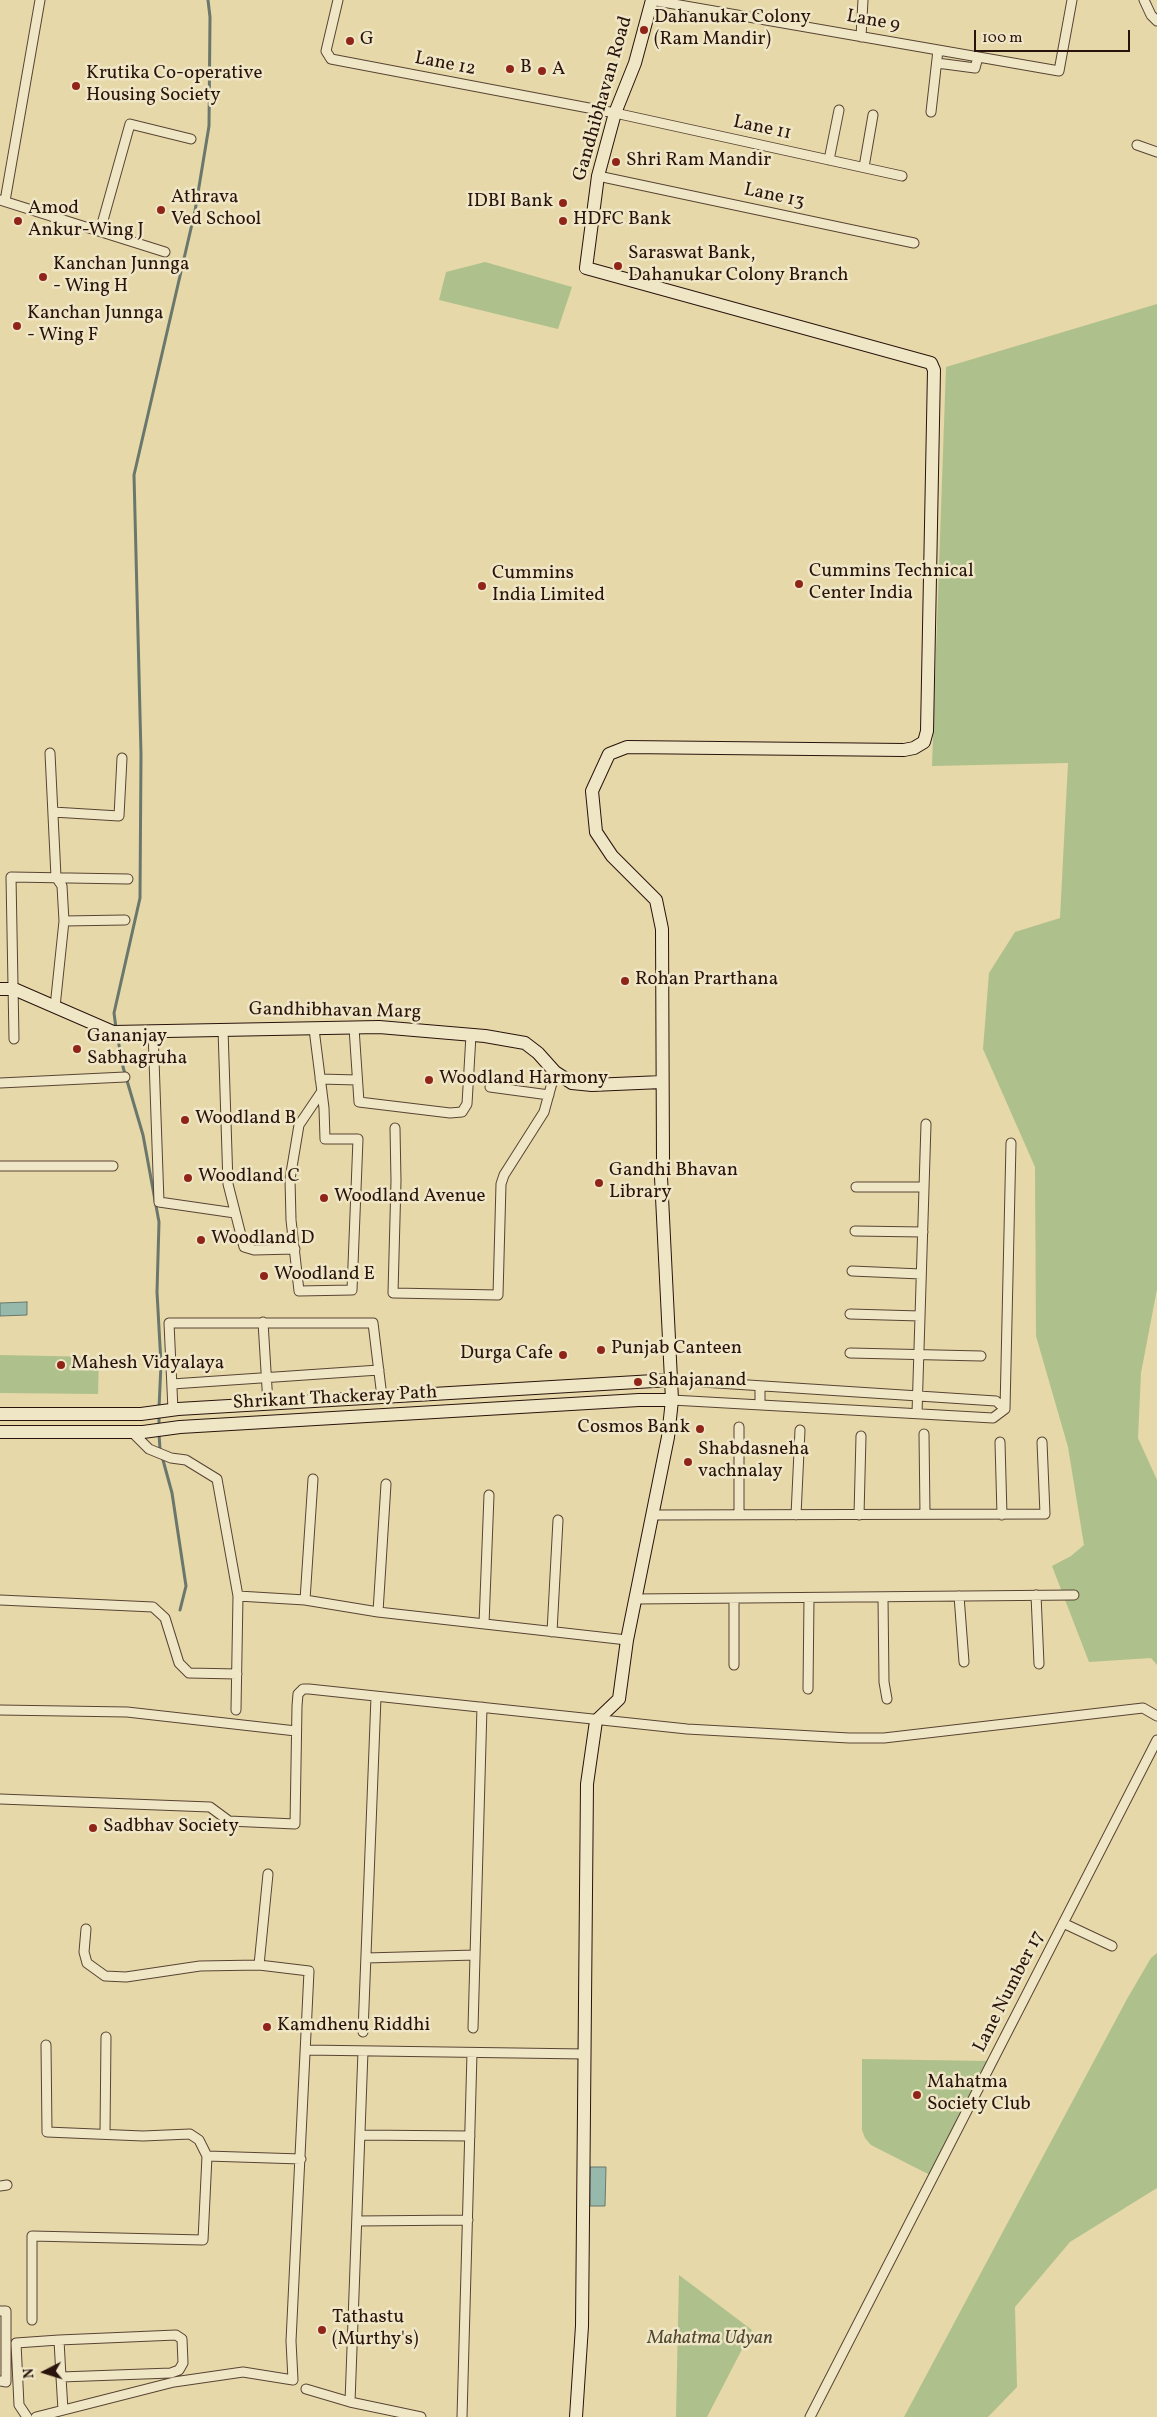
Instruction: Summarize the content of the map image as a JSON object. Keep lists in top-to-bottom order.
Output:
{
  "streets": {
    "street": [
      "Lane 9",
      "Lane 12",
      "Gandhibhavan Road",
      "Lane 11",
      "Lane 13",
      "Gandhibhavan Marg",
      "Shrikant Thackeray Path",
      "Lane Number 17"
    ]
  },
  "crossings": [
    ["Lane 9", "Gandhibhavan Road"],
    ["Lane 12", "Gandhibhavan Road"],
    ["Lane 12", "Lane 11"],
    ["Gandhibhavan Road", "Lane 11"],
    ["Gandhibhavan Road", "Lane 13"],
    ["Gandhibhavan Road", "Gandhibhavan Marg"]
  ],
  "parks": ["Mahatma Udyan"],
  "places": [
    "Dahanukar Colony (Ram Mandir)",
    "G",
    "B",
    "A",
    "Krutika Co-operative Housing Society",
    "Shri Ram Mandir",
    "IDBI Bank",
    "Athrava Ved School",
    "Amod Ankur-Wing J",
    "HDFC Bank",
    "Saraswat Bank, Dahanukar Colony Branch",
    "Kanchan Junnga - Wing H",
    "Kanchan Junnga - Wing F",
    "Cummins Technical Center India",
    "Cummins India Limited",
    "Rohan Prarthana",
    "Gananjay Sabhagruha",
    "Woodland Harmony",
    "Woodland B",
    "Woodland C",
    "Gandhi Bhavan Library",
    "Woodland Avenue",
    "Woodland D",
    "Woodland E",
    "Punjab Canteen",
    "Durga Cafe",
    "Mahesh Vidyalaya",
    "Sahajanand",
    "Cosmos Bank",
    "Shabdasneha vachnalay",
    "Sadbhav Society",
    "Kamdhenu Riddhi",
    "Mahatma Society Club",
    "Tathastu (Murthy's)"
  ],
  "scale_bar": "100 m",
  "north": "left"
}
